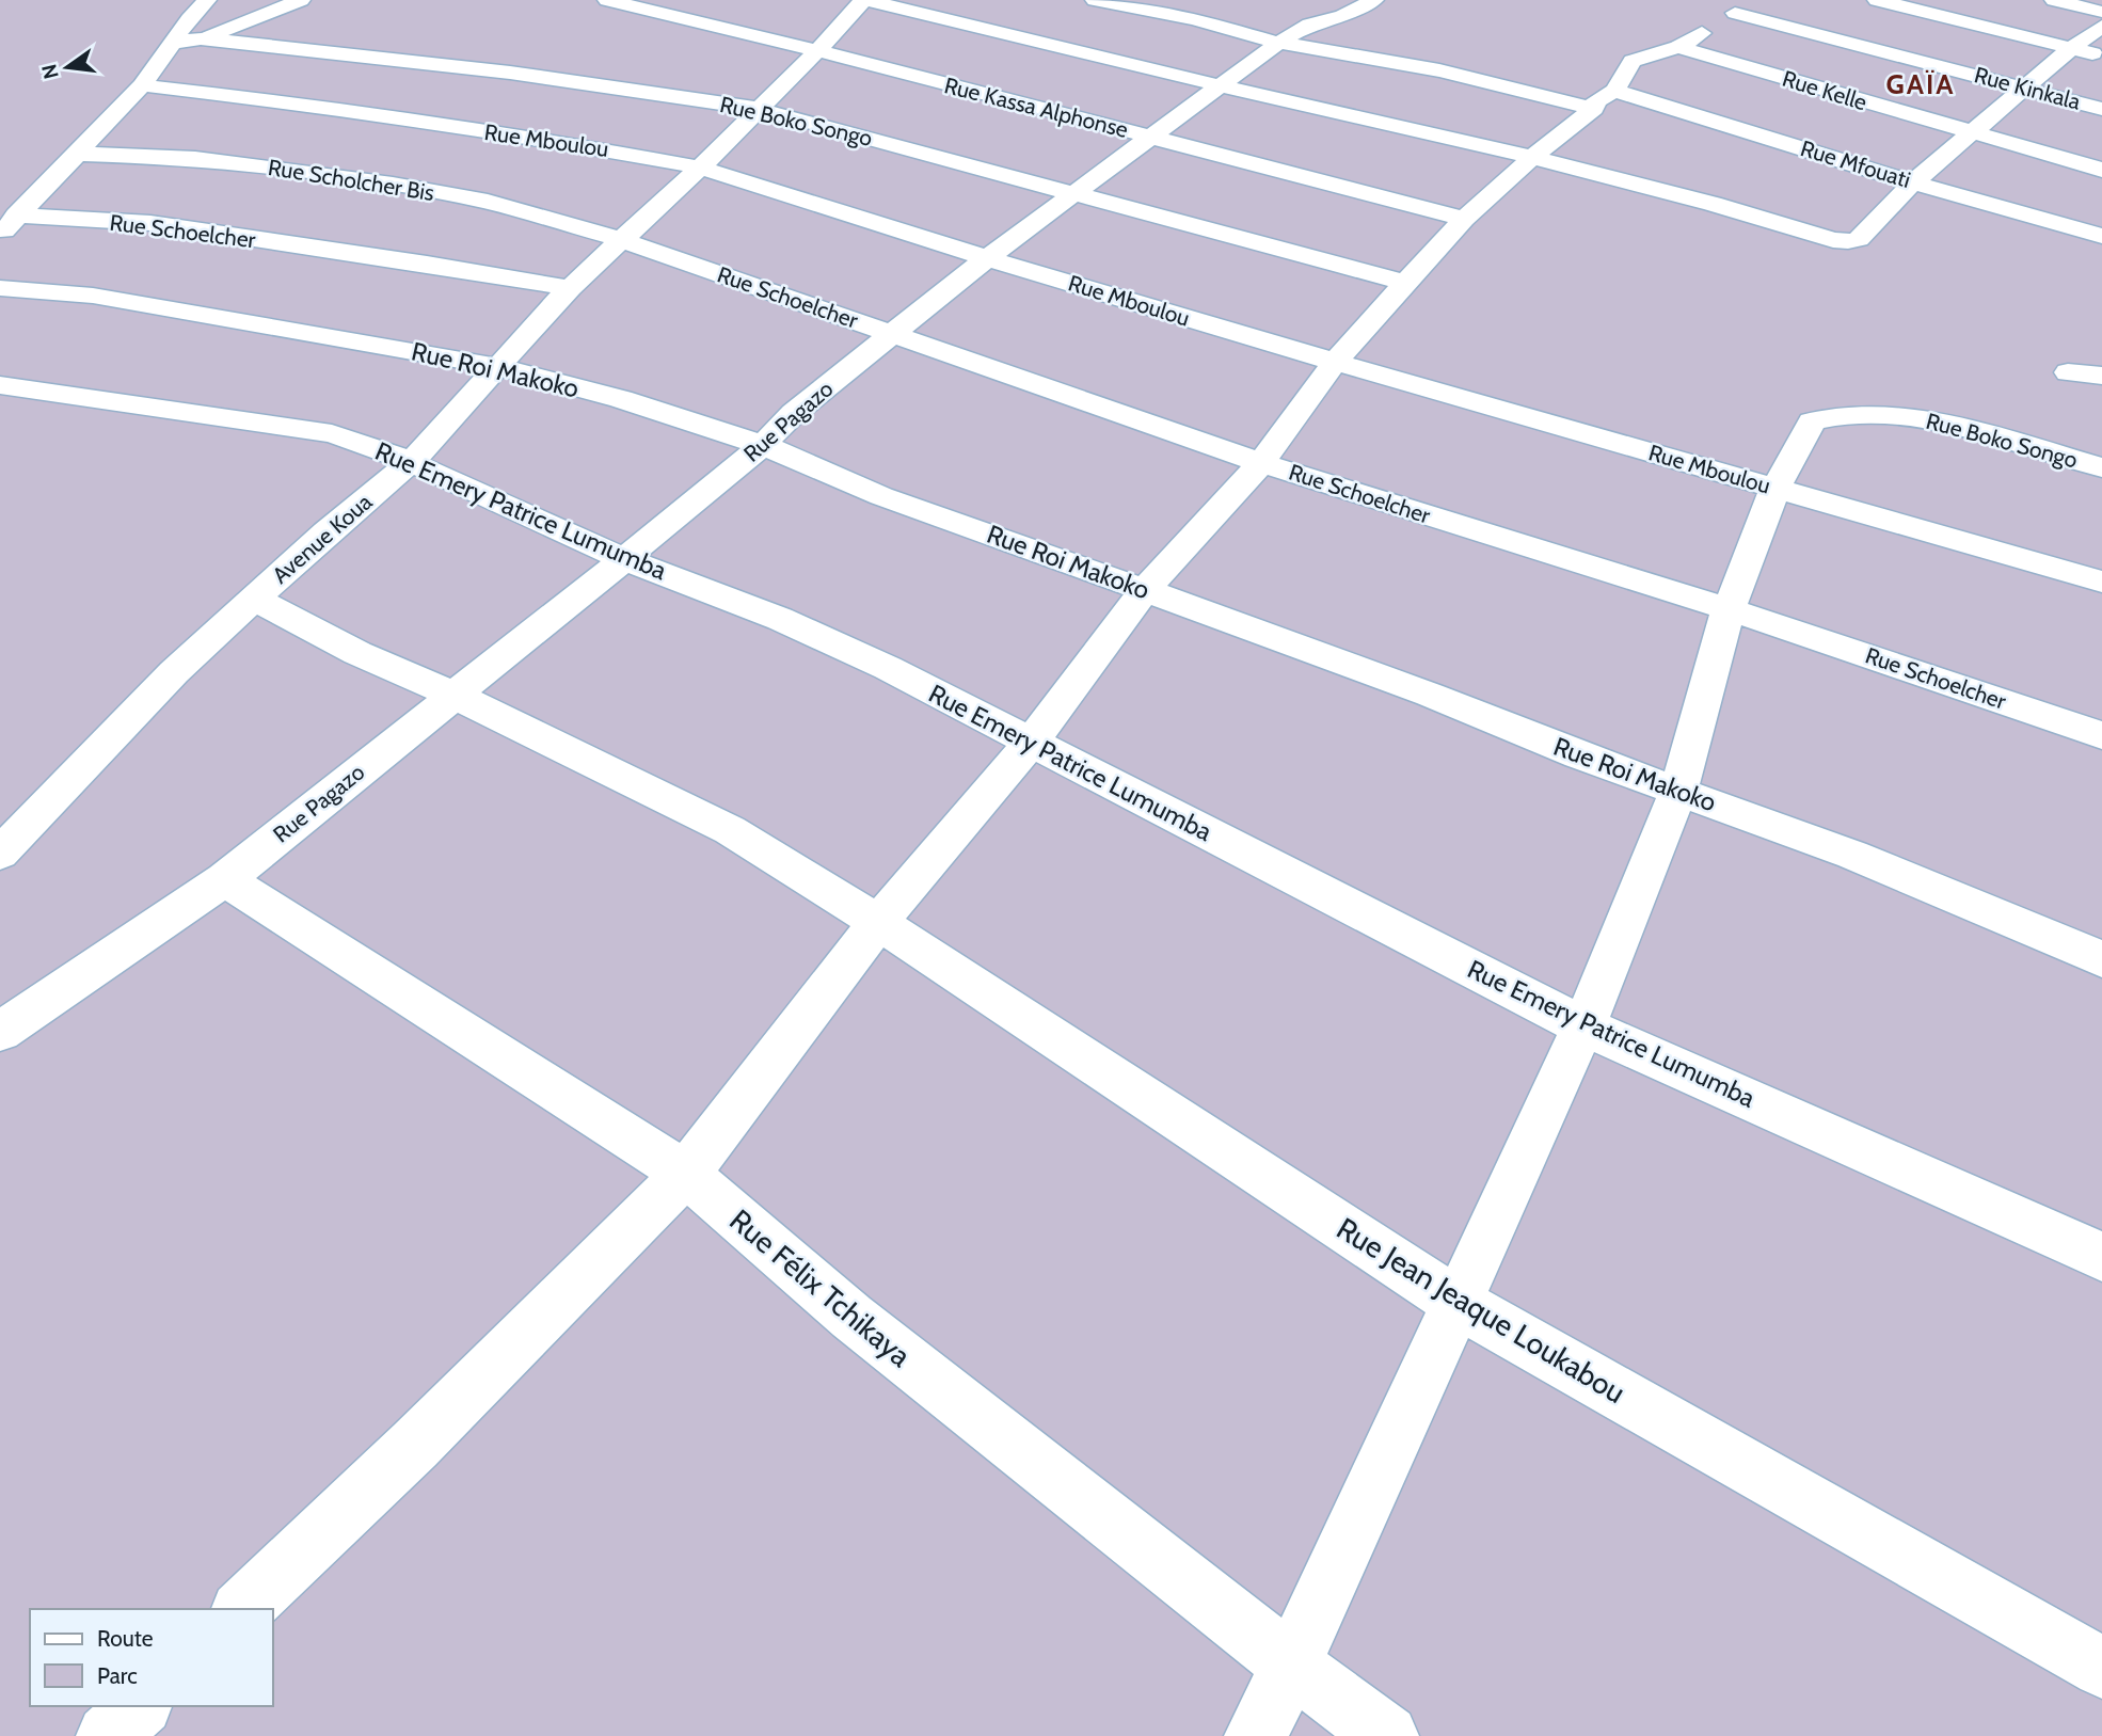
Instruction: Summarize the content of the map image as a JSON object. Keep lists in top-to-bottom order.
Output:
{
  "streets": {
    "street": [
      "Rue Kinkala",
      "Rue Kelle",
      "Rue Kassa Alphonse",
      "Rue Boko Songo",
      "Rue Mboulou",
      "Rue Mfouati",
      "Rue Scholcher Bis",
      "Rue Schoelcher",
      "Rue Roi Makoko",
      "Rue Pagazo",
      "Rue Emery Patrice Lumumba",
      "Avenue Koua",
      "Rue Félix Tchikaya",
      "Rue Jean Jeaque Loukabou"
    ]
  },
  "crossings": [
    ["Rue Kassa Alphonse", "Rue Pagazo"],
    ["Rue Kassa Alphonse", "Avenue Koua"],
    ["Rue Boko Songo", "Rue Mboulou"],
    ["Rue Boko Songo", "Rue Pagazo"],
    ["Rue Boko Songo", "Avenue Koua"],
    ["Rue Mboulou", "Rue Pagazo"],
    ["Rue Mboulou", "Avenue Koua"],
    ["Rue Mfouati", "Rue Pagazo"],
    ["Rue Scholcher Bis", "Rue Schoelcher"],
    ["Rue Scholcher Bis", "Avenue Koua"],
    ["Rue Schoelcher", "Rue Pagazo"],
    ["Rue Schoelcher", "Avenue Koua"],
    ["Rue Roi Makoko", "Rue Pagazo"],
    ["Rue Roi Makoko", "Avenue Koua"],
    ["Rue Pagazo", "Rue Emery Patrice Lumumba"],
    ["Rue Pagazo", "Rue Félix Tchikaya"],
    ["Rue Pagazo", "Rue Jean Jeaque Loukabou"],
    ["Rue Emery Patrice Lumumba", "Avenue Koua"],
    ["Avenue Koua", "Rue Jean Jeaque Loukabou"]
  ],
  "districts": ["GAÏA"],
  "legend": ["Route", "Parc"],
  "north": "left"
}
